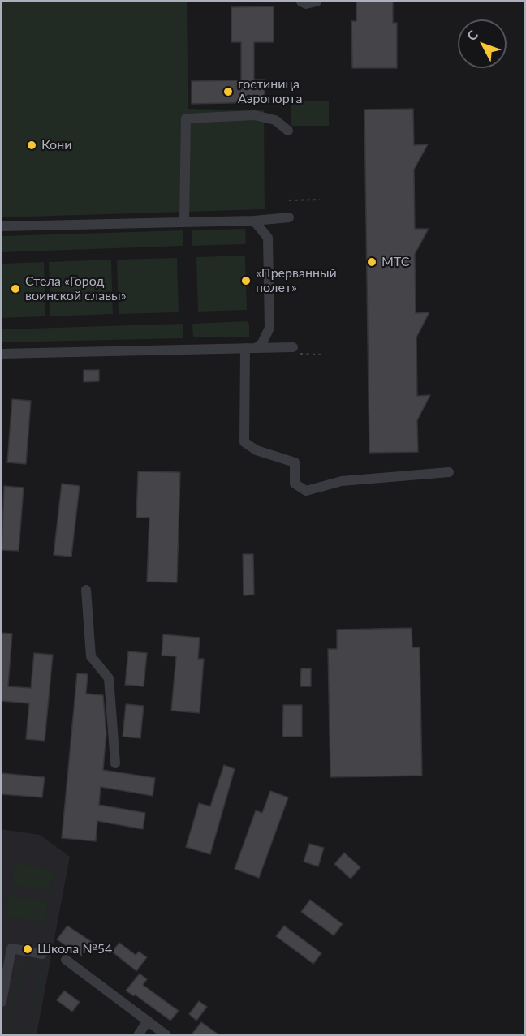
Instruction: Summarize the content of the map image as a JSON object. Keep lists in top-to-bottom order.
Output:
{
  "places": [
    "гостиница Аэропорта",
    "Кони",
    "МТС",
    "«Пpepвaнный пoлeт»",
    "Стела «Город воинской славы»",
    "Школа №54"
  ],
  "north": "top left"
}
